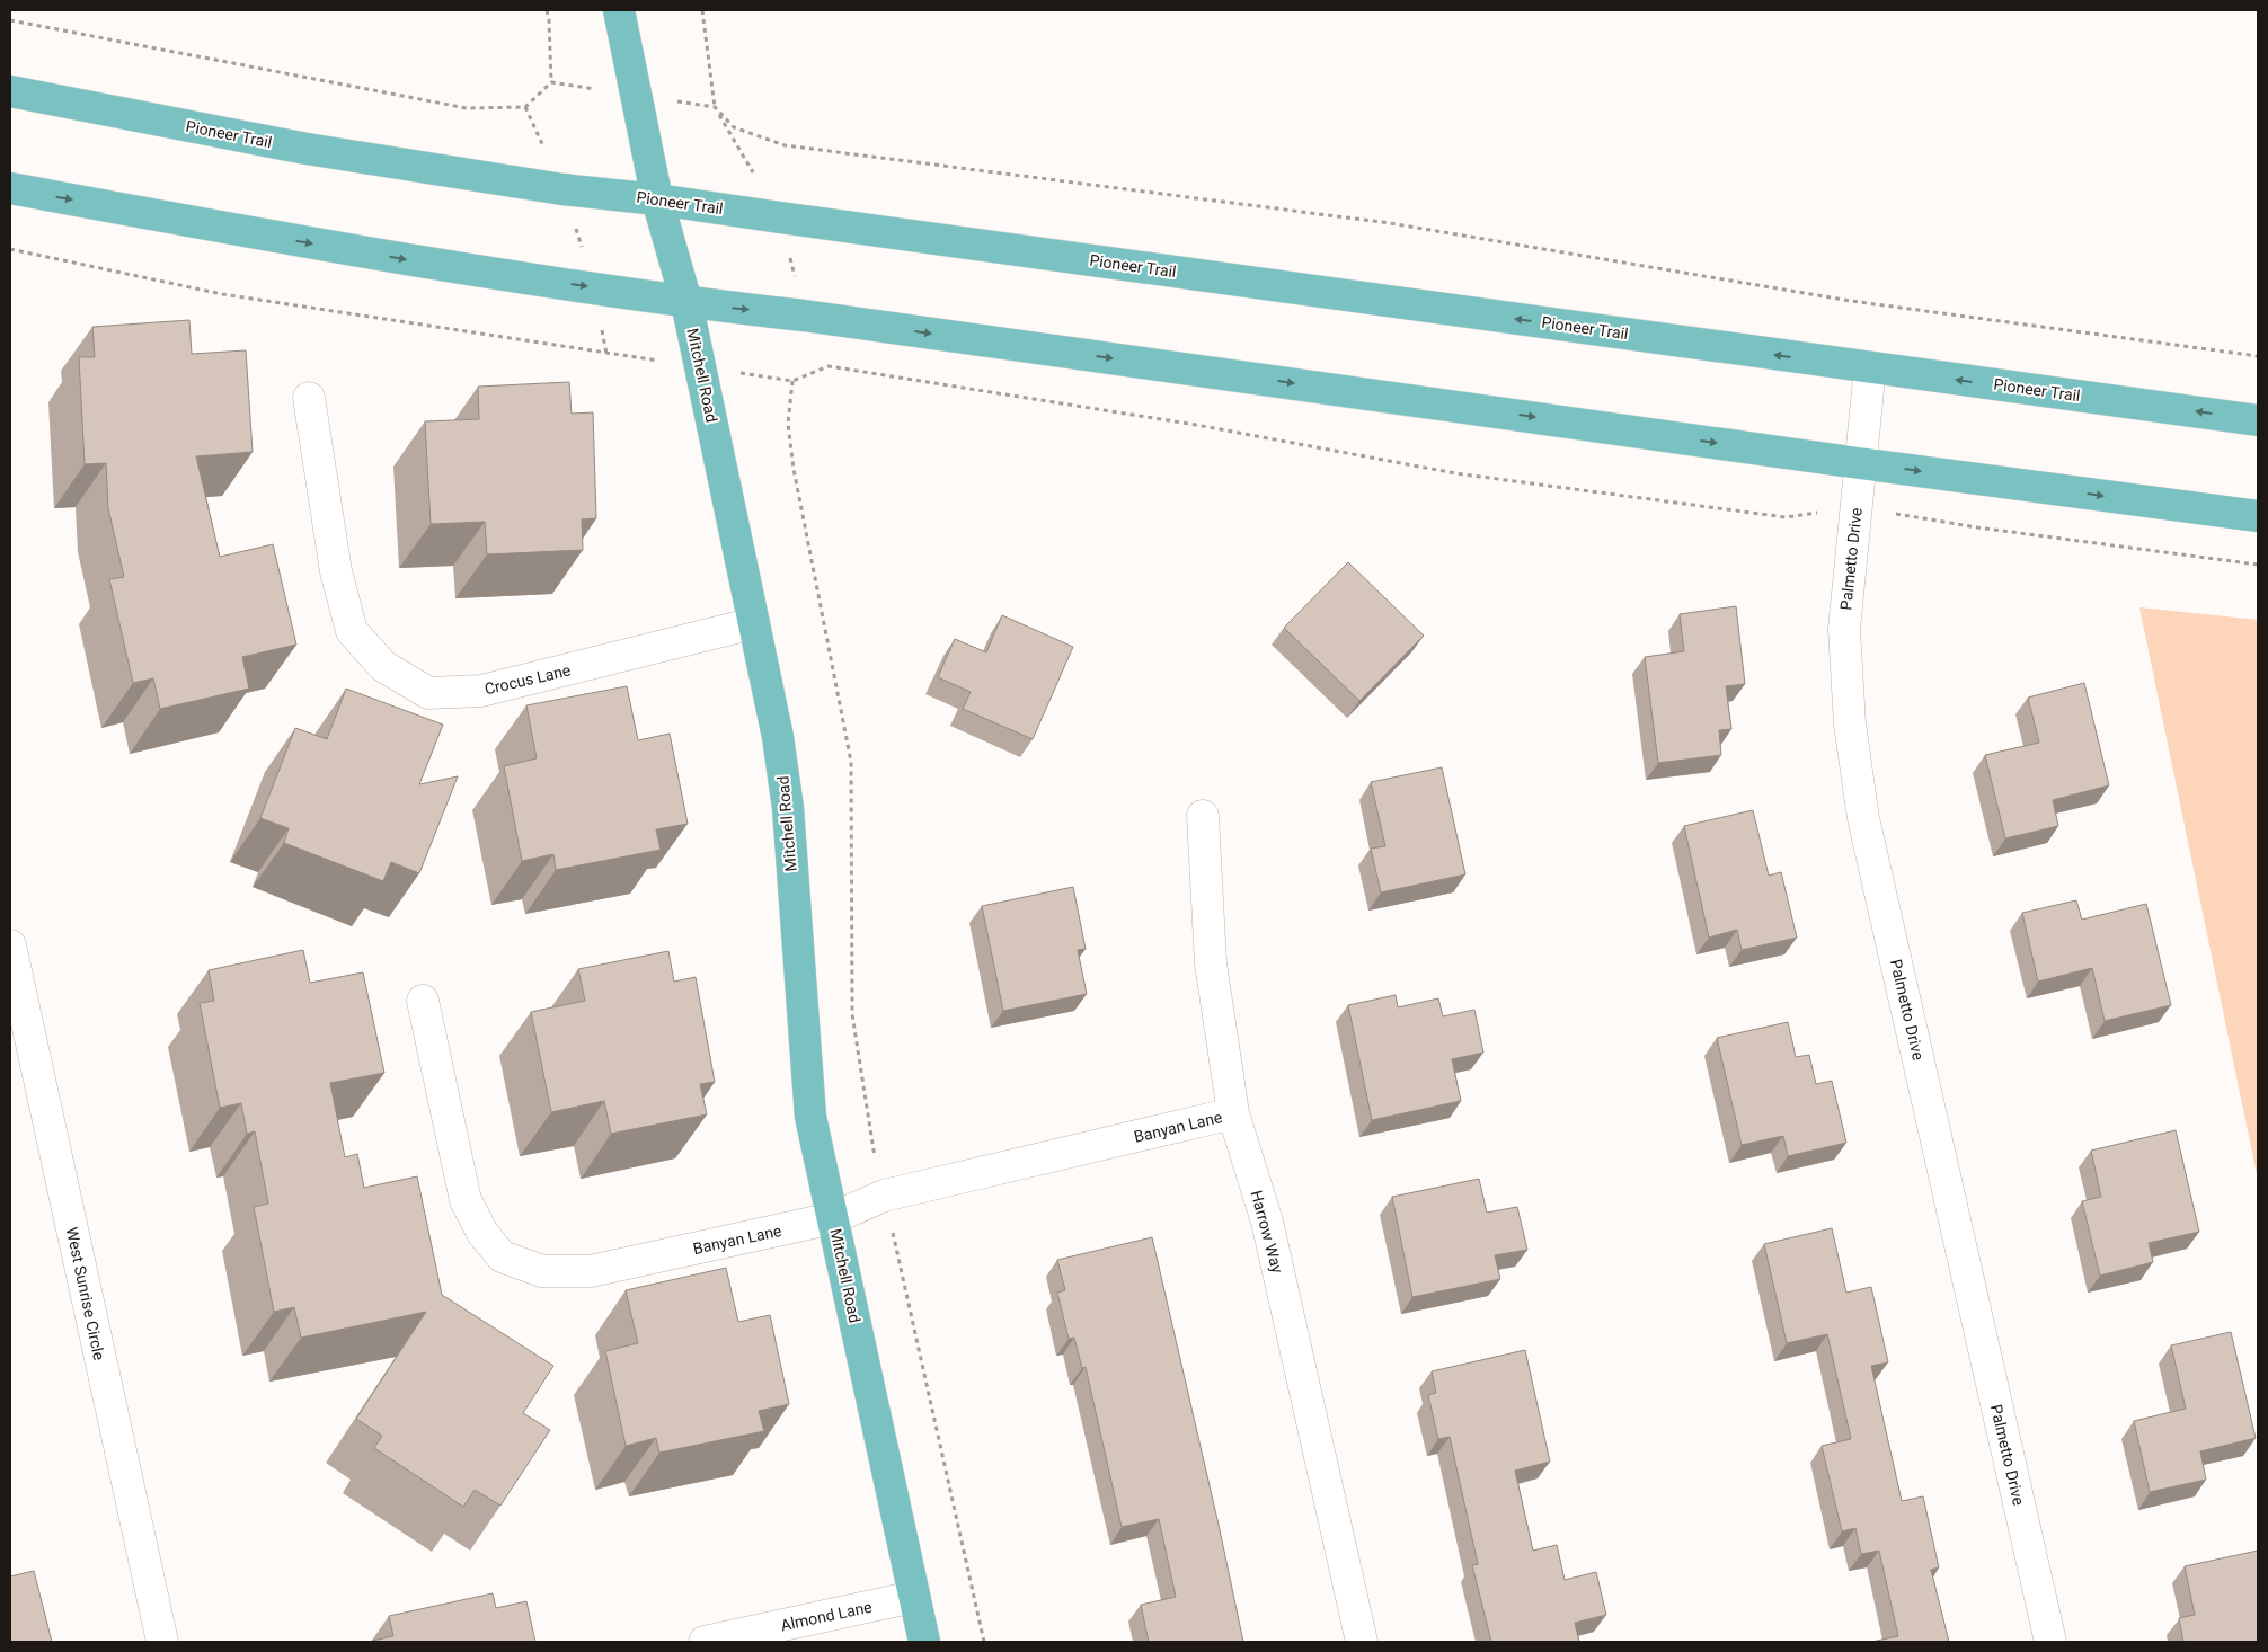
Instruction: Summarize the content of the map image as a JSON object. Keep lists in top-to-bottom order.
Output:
{
  "streets": {
    "main road": ["Pioneer Trail", "Mitchell Road"],
    "street": [
      "Palmetto Drive",
      "Crocus Lane",
      "Banyan Lane",
      "Harrow Way",
      "West Sunrise Circle",
      "Almond Lane"
    ]
  },
  "crossings": [
    ["Pioneer Trail", "Mitchell Road"],
    ["Pioneer Trail", "Palmetto Drive"],
    ["Mitchell Road", "Crocus Lane"],
    ["Mitchell Road", "Banyan Lane"],
    ["Mitchell Road", "Almond Lane"],
    ["Banyan Lane", "Harrow Way"]
  ]
}
